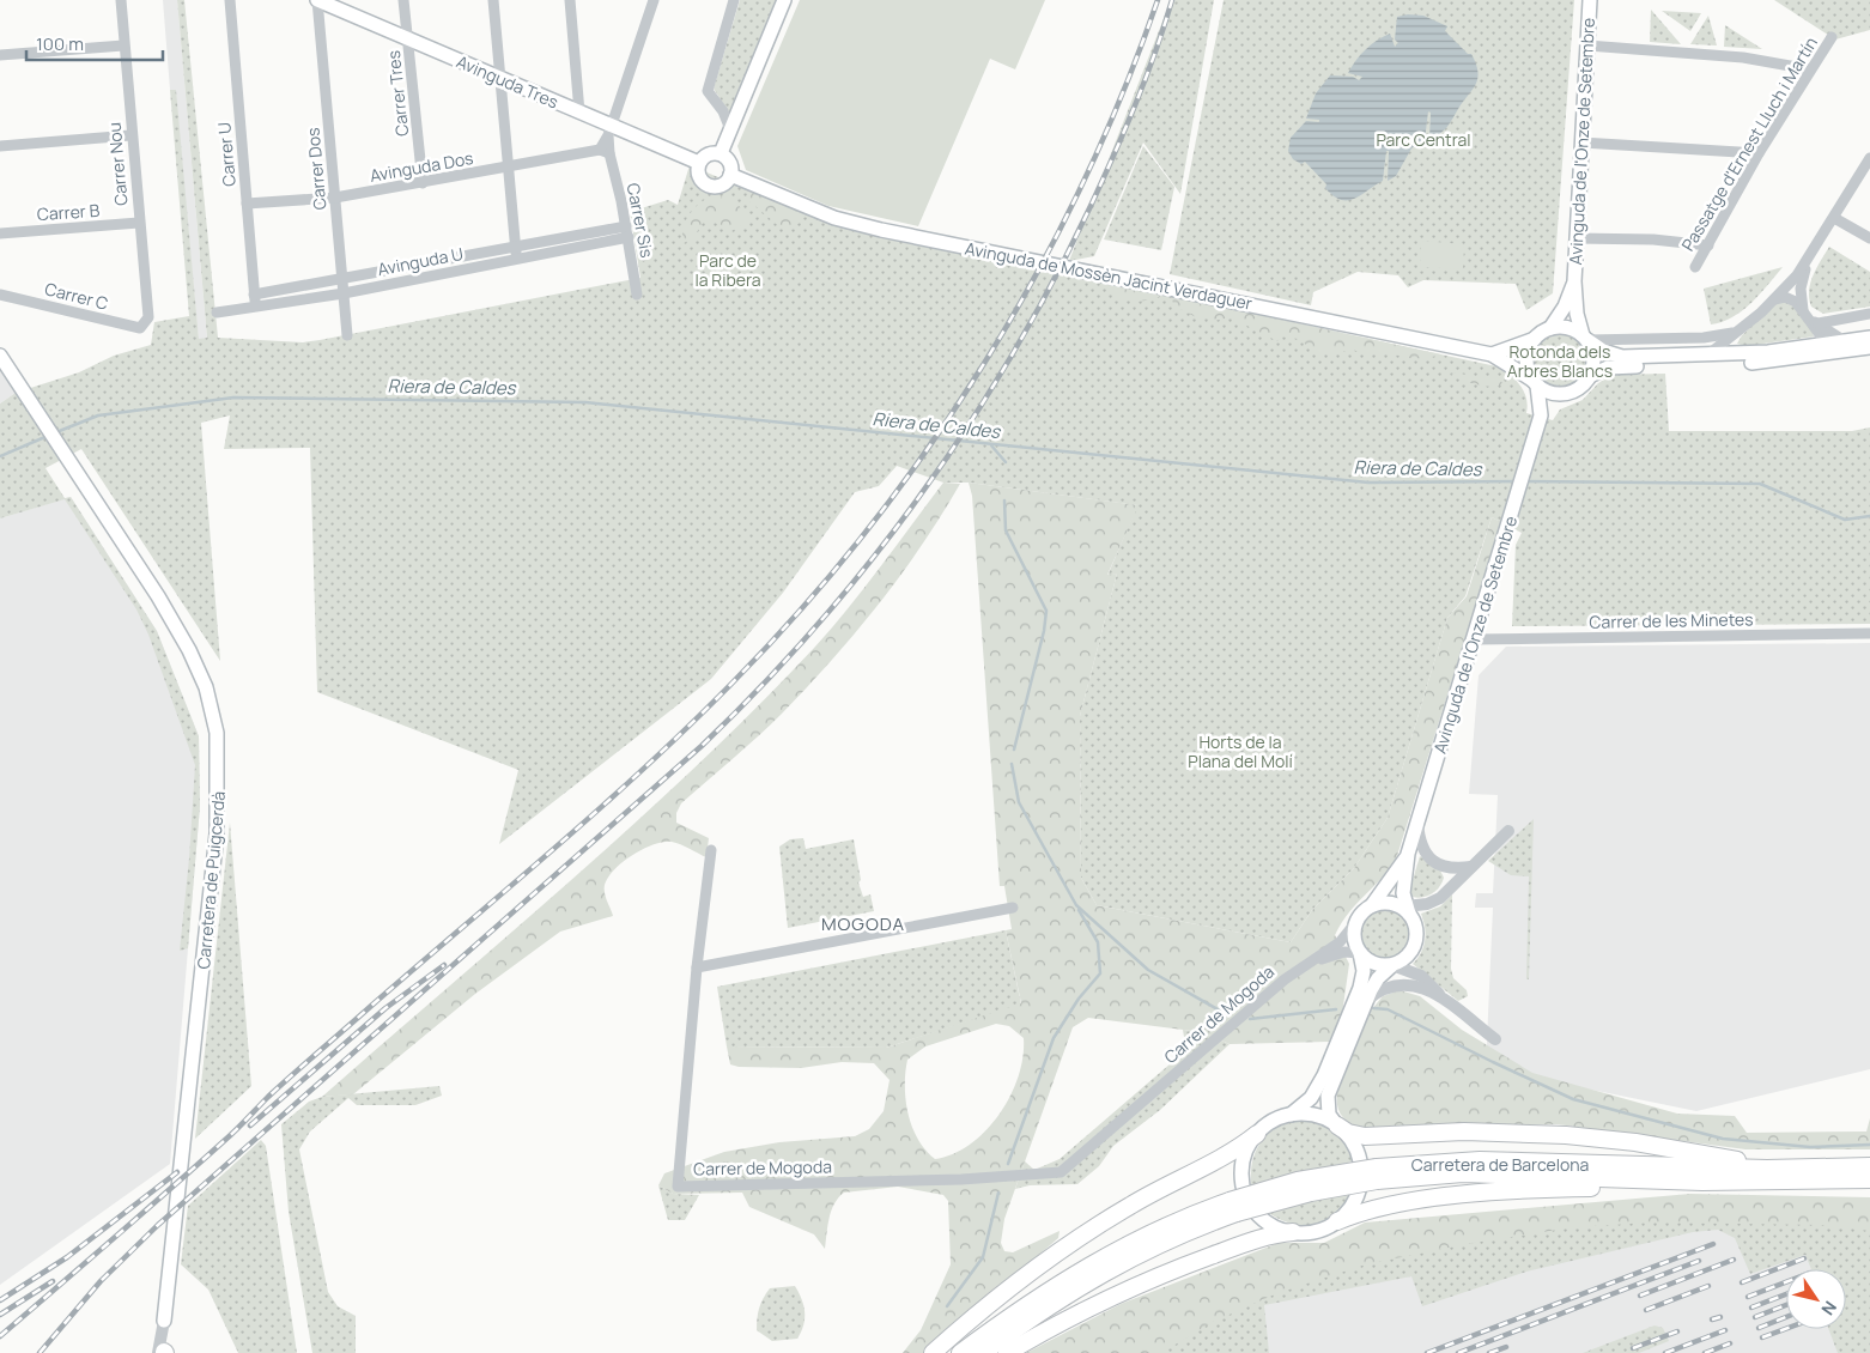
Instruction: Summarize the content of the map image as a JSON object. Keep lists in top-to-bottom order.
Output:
{
  "streets": {
    "highway": ["Carretera de Barcelona"],
    "main road": [
      "Avinguda Tres",
      "Avinguda de l'Onze de Setembre",
      "Avinguda de Mossèn Jacint Verdaguer",
      "Carretera de Puigcerdà"
    ],
    "street": [
      "Carrer Tres",
      "Passatge d'Ernest Lluch i Martín",
      "Carrer U",
      "Carrer Nou",
      "Avinguda Dos",
      "Carrer Dos",
      "Carrer B",
      "Carrer Sis",
      "Avinguda U",
      "Carrer C",
      "Carrer de les Minetes",
      "Carrer de Mogoda"
    ]
  },
  "crossings": [
    ["Avinguda Tres", "Carrer Tres"],
    ["Avinguda Tres", "Carrer Dos"],
    ["Avinguda Tres", "Avinguda de Mossèn Jacint Verdaguer"],
    ["Carrer Tres", "Avinguda Dos"],
    ["Avinguda de l'Onze de Setembre", "Avinguda de Mossèn Jacint Verdaguer"],
    ["Avinguda de l'Onze de Setembre", "Carrer de les Minetes"],
    ["Avinguda de l'Onze de Setembre", "Carrer de Mogoda"],
    ["Carrer U", "Avinguda Dos"],
    ["Carrer U", "Avinguda U"],
    ["Carrer Nou", "Carrer B"],
    ["Carrer Nou", "Carrer C"],
    ["Avinguda Dos", "Carrer Dos"],
    ["Avinguda Dos", "Carrer Sis"],
    ["Carrer Dos", "Avinguda U"],
    ["Carrer Sis", "Avinguda U"]
  ],
  "districts": ["MOGODA"],
  "water": ["Riera de Caldes"],
  "parks": [
    "Parc Central",
    "Parc de la Ribera",
    "Rotonda dels Arbres Blancs",
    "Horts de la Plana del Molí"
  ],
  "scale_bar": "100 m",
  "north": "bottom right"
}
